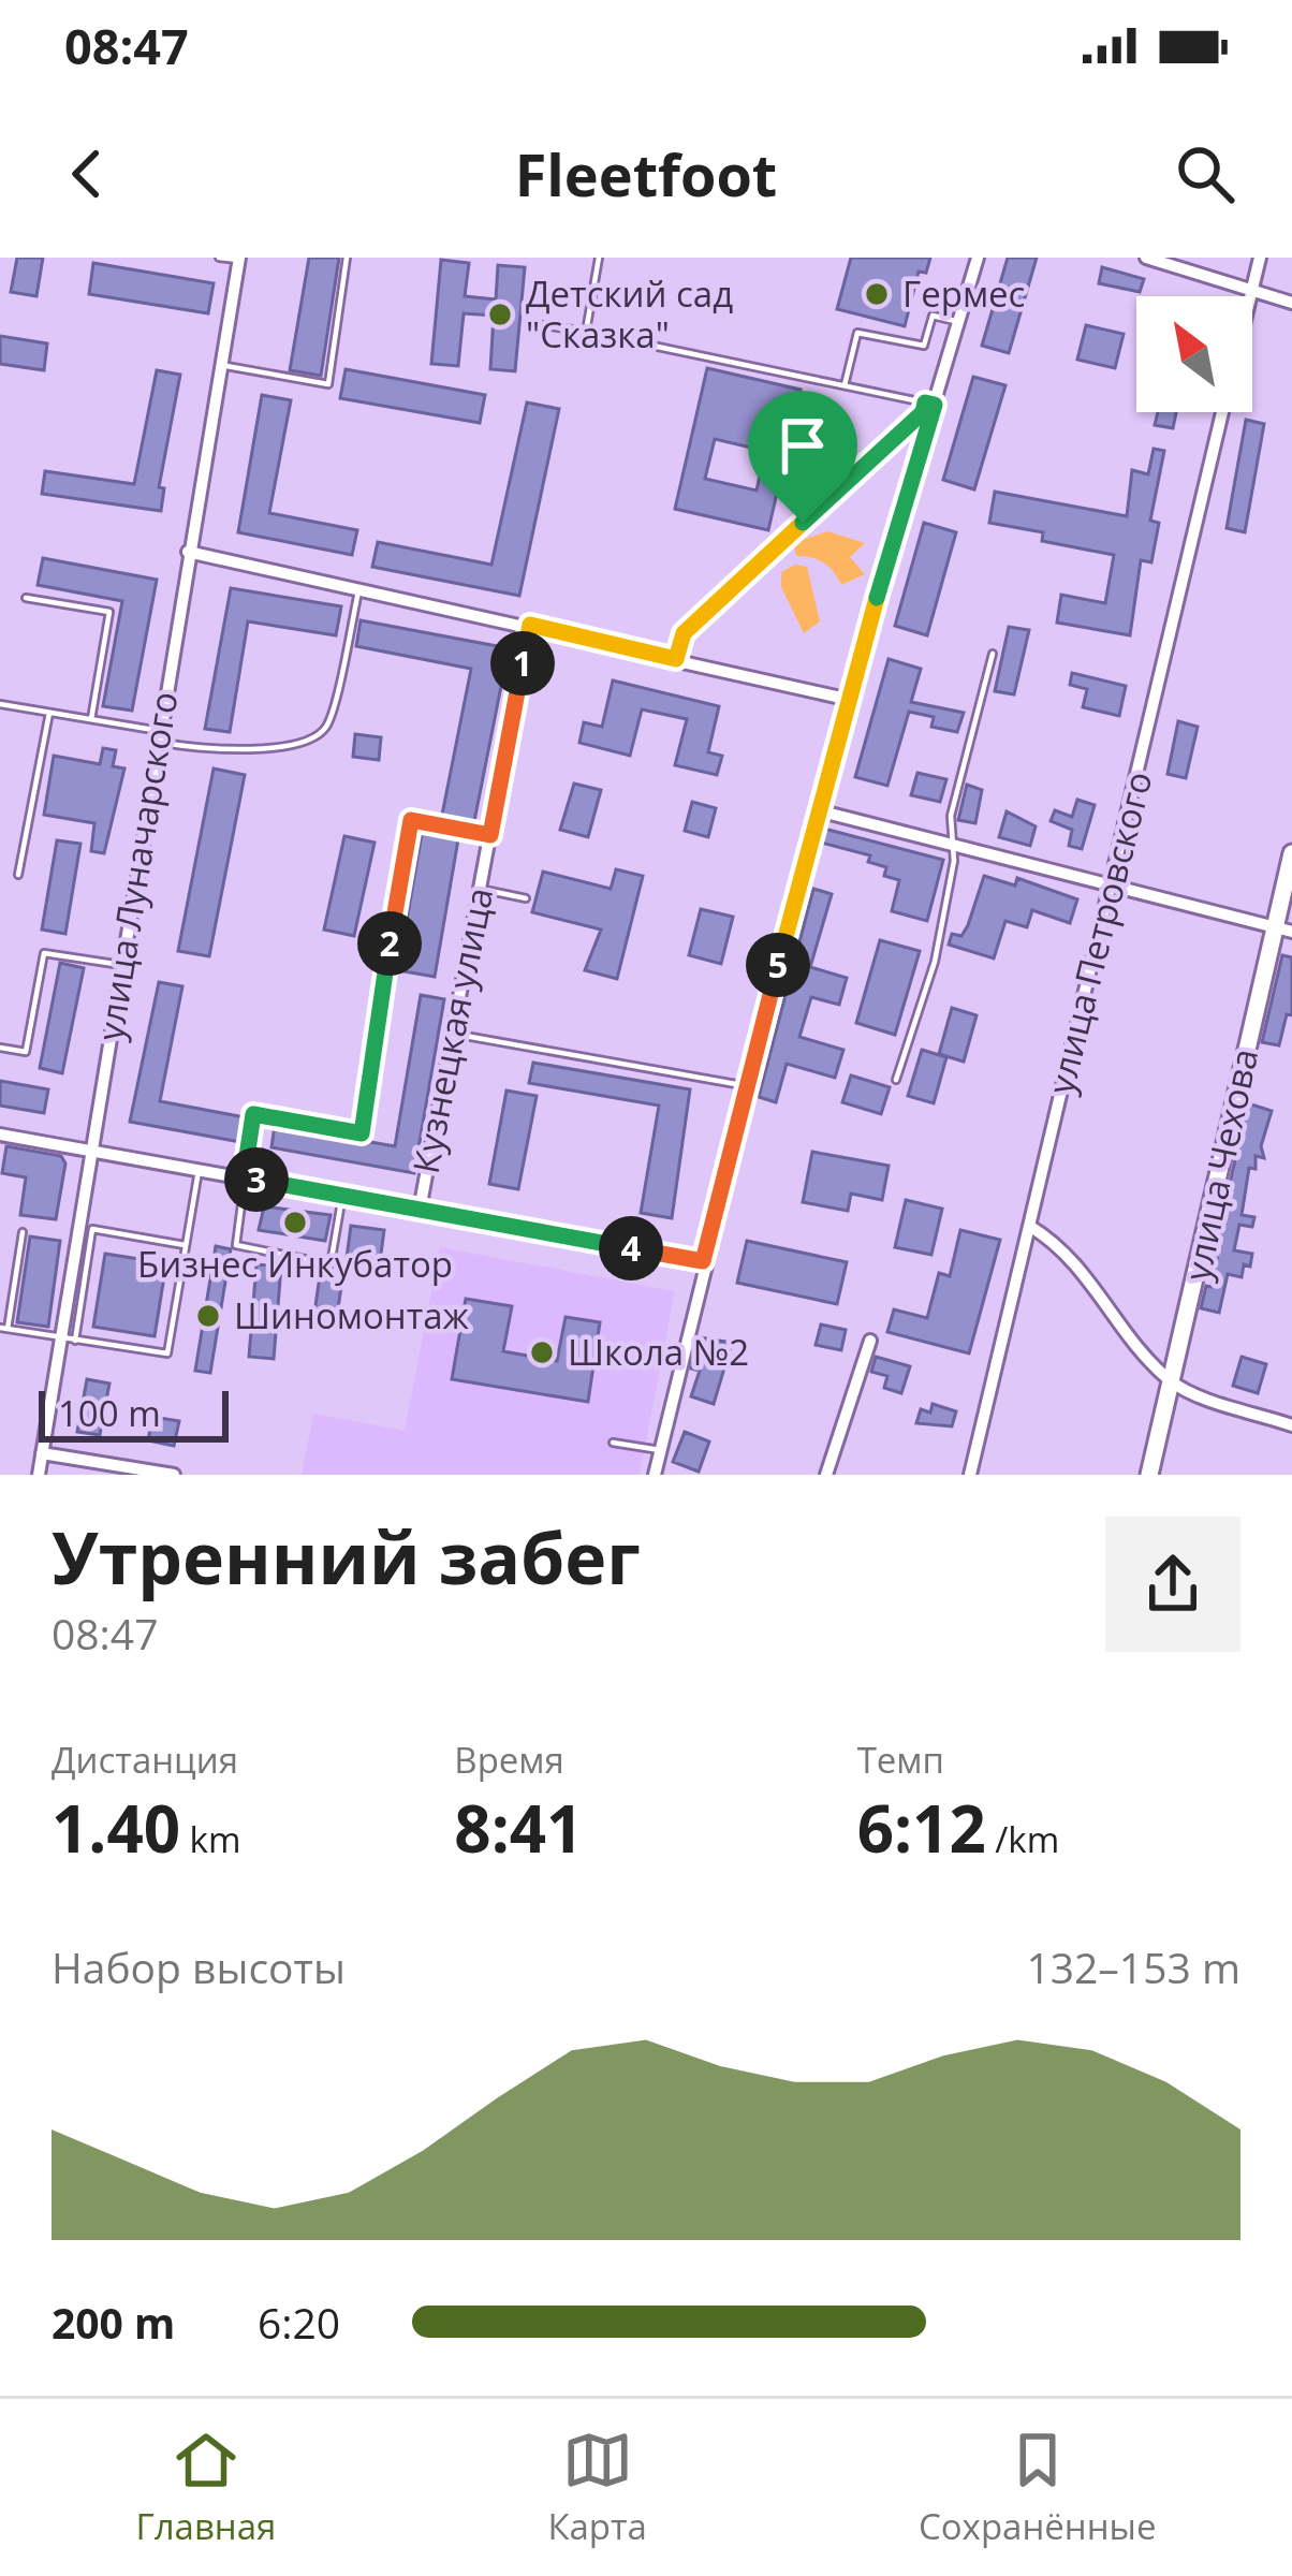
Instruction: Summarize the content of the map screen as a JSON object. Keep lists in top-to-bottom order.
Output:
{
  "streets": {
    "street": [
      "улица Луначарского",
      "улица Петровского",
      "Кузнецкая улица",
      "улица Чехова"
    ]
  },
  "places": [
    "Гермес",
    "Детский сад \"Сказка\"",
    "Бизнес Инкубатор",
    "Шиномонтаж",
    "Школа №2"
  ],
  "scale_bar": "100 m",
  "north": "top left",
  "page": {
    "status": "08:47",
    "header": "Fleetfoot",
    "pins": [
      "1",
      "2",
      "5",
      "3",
      "4"
    ],
    "scale": "100 m",
    "heading": ["Утренний забег", "08:47"],
    "stats": [
      ["Дистанция", "1.40 km"],
      ["Время", "8:41"],
      ["Темп", "6:12 /km"]
    ],
    "chart": ["Набор высоты", "132–153 m"],
    "list": [
      {
        "name": "200 m",
        "note": "6:20"
      }
    ],
    "tabs": ["Главная", "Карта", "Сохранённые"]
  }
}
